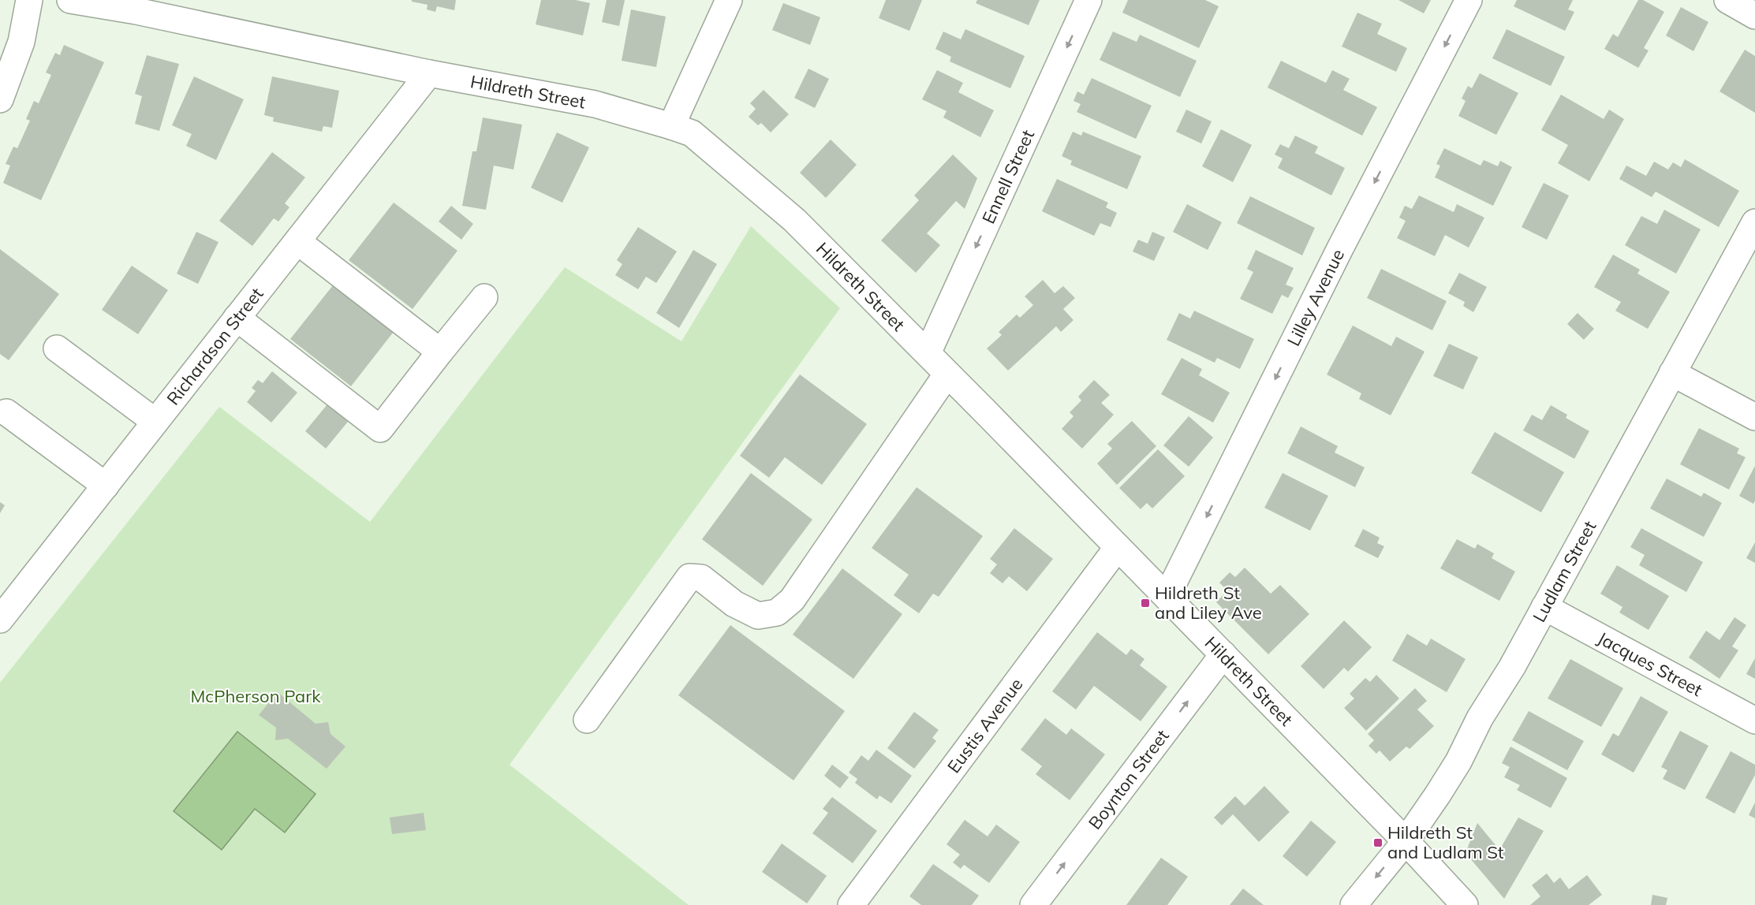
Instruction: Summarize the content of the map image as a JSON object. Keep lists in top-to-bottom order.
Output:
{
  "streets": {
    "street": [
      "Hildreth Street",
      "Ennell Street",
      "Lilley Avenue",
      "Richardson Street",
      "Ludlam Street",
      "Jacques Street",
      "Eustis Avenue",
      "Boynton Street"
    ]
  },
  "crossings": [
    ["Hildreth Street", "Ennell Street"],
    ["Hildreth Street", "Lilley Avenue"],
    ["Hildreth Street", "Richardson Street"],
    ["Hildreth Street", "Ludlam Street"],
    ["Hildreth Street", "Eustis Avenue"],
    ["Hildreth Street", "Boynton Street"],
    ["Ludlam Street", "Jacques Street"]
  ],
  "one_way": ["Ennell Street", "Lilley Avenue", "Boynton Street"],
  "parks": ["McPherson Park"],
  "places": {
    "transit": ["Hildreth St and Liley Ave", "Hildreth St and Ludlam St"]
  }
}
